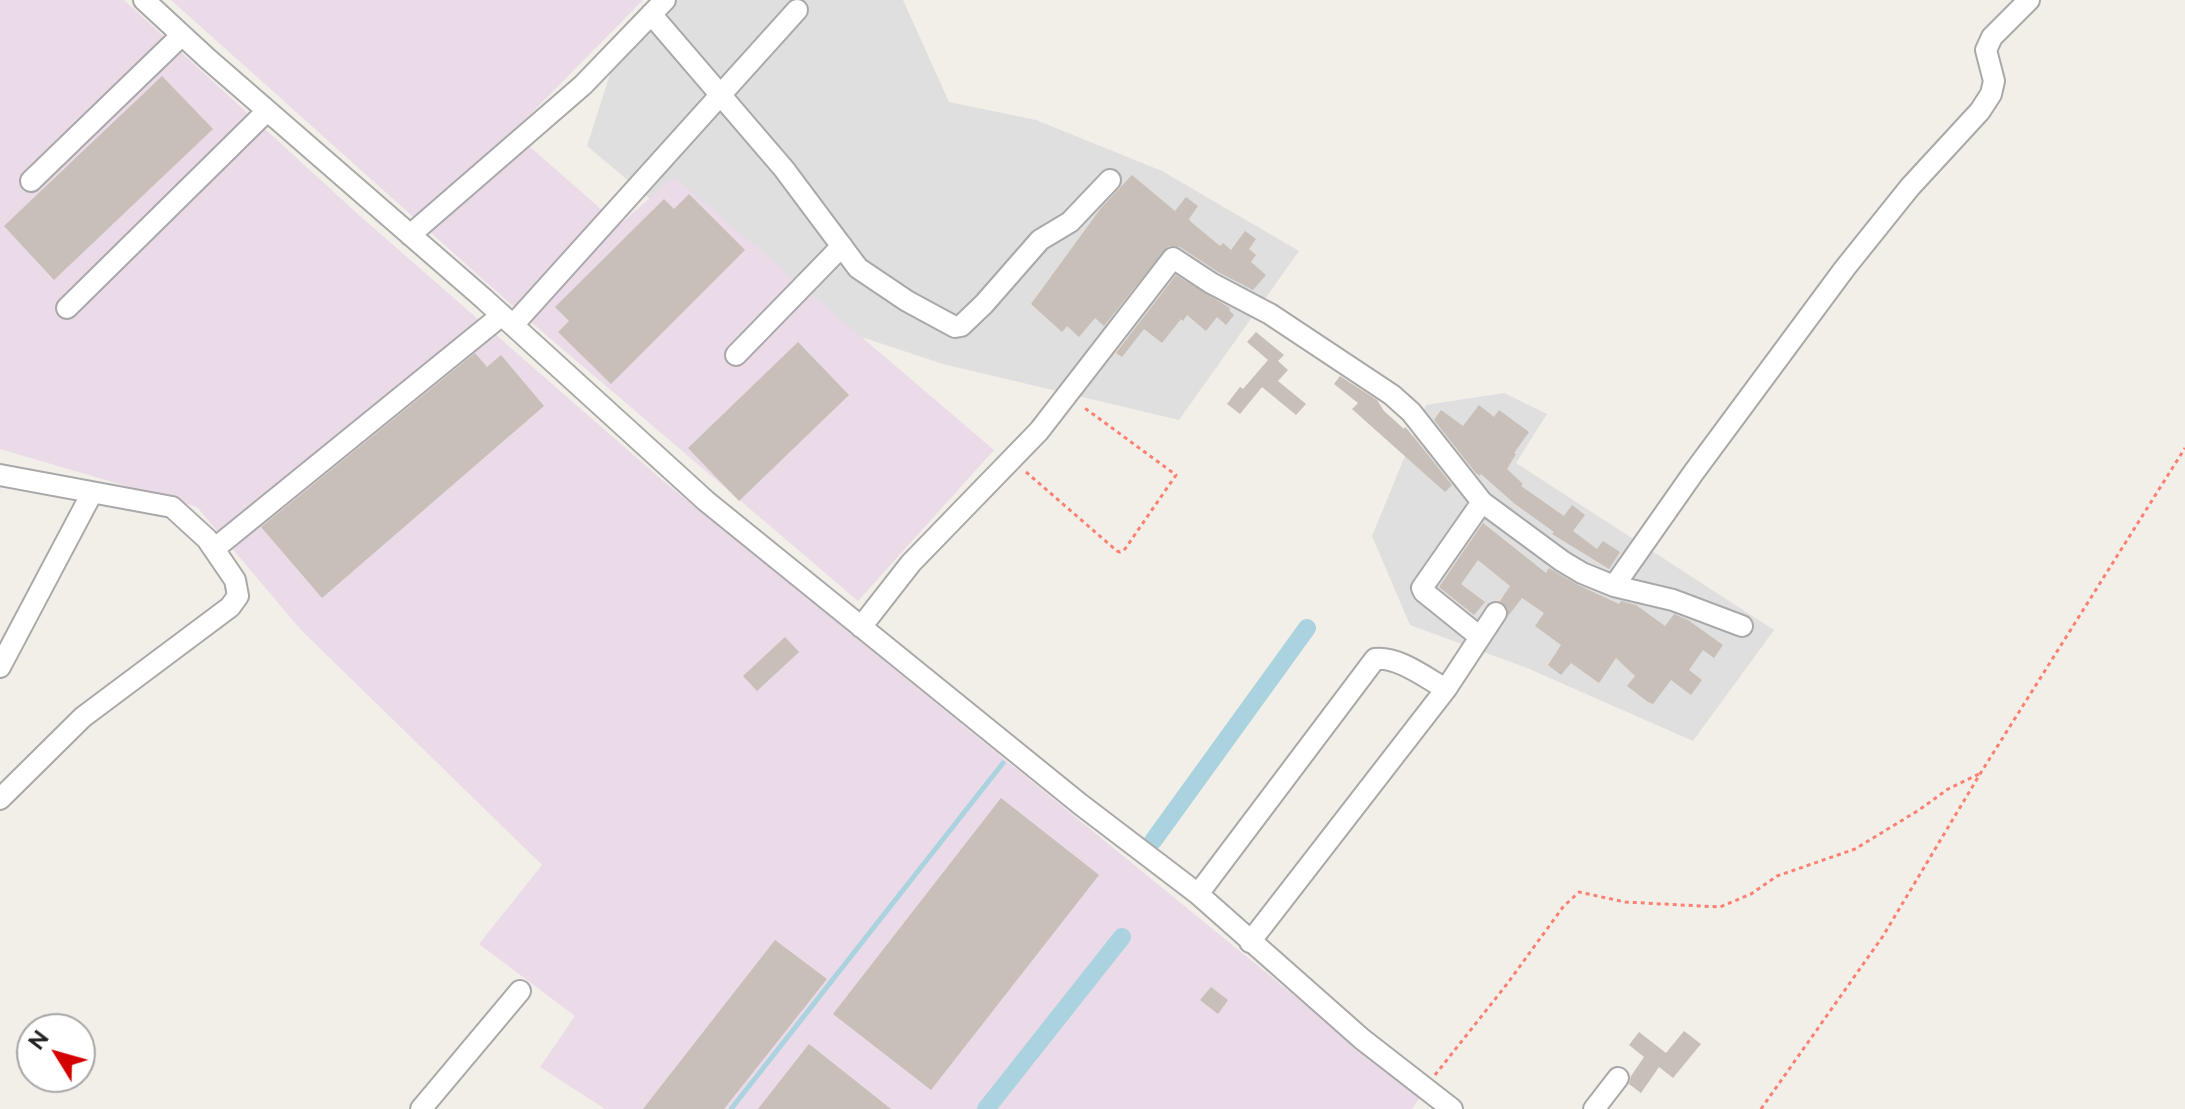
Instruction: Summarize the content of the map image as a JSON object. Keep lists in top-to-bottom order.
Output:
{
  "north": "top left"
}
